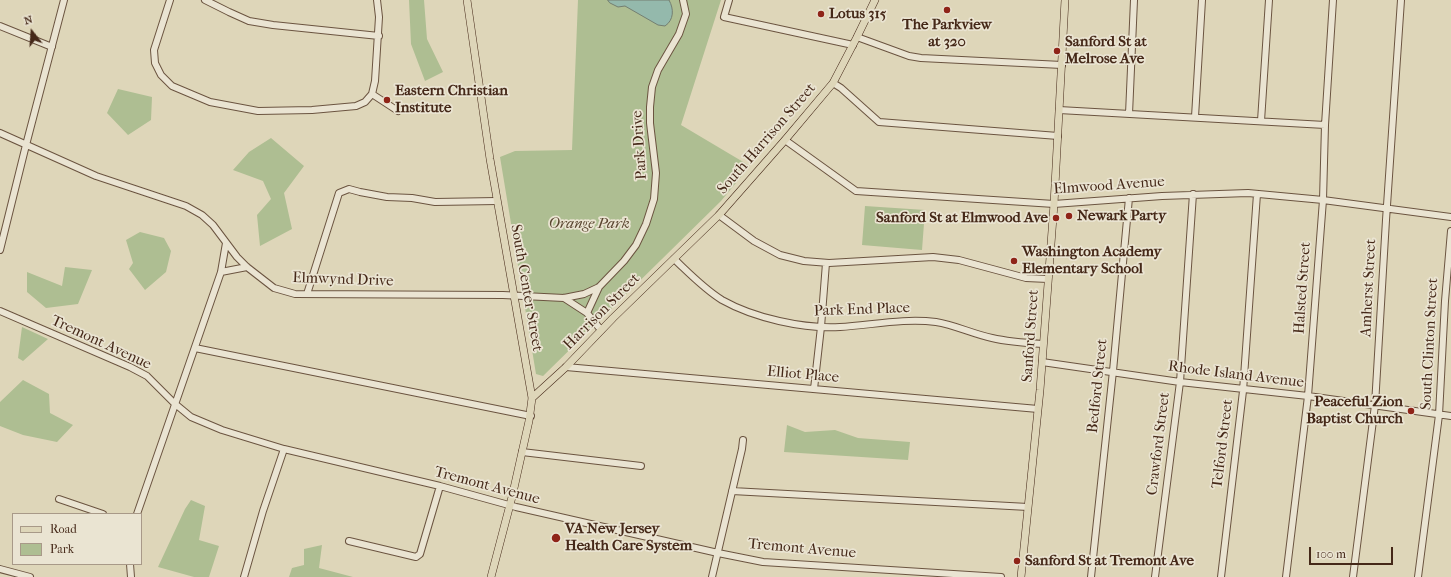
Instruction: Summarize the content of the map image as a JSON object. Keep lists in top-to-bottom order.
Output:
{
  "streets": {
    "main road": [
      "South Harrison Street",
      "South Center Street",
      "Harrison Street",
      "Sanford Street"
    ],
    "street": [
      "Park Drive",
      "Elmwood Avenue",
      "Elmwynd Drive",
      "Halsted Street",
      "Amherst Street",
      "Park End Place",
      "Tremont Avenue",
      "South Clinton Street",
      "Elliot Place",
      "Rhode Island Avenue",
      "Bedford Street",
      "Crawford Street",
      "Telford Street"
    ]
  },
  "crossings": [
    ["South Harrison Street", "Elmwood Avenue"],
    ["South Harrison Street", "Park End Place"],
    ["South Harrison Street", "Harrison Street"],
    ["Park Drive", "Elmwynd Drive"],
    ["Park Drive", "South Center Street"],
    ["Elmwood Avenue", "Halsted Street"],
    ["Elmwood Avenue", "Amherst Street"],
    ["Elmwood Avenue", "Sanford Street"],
    ["Elmwood Avenue", "Bedford Street"],
    ["Elmwood Avenue", "Crawford Street"],
    ["Elmwood Avenue", "Telford Street"],
    ["Elmwynd Drive", "South Center Street"],
    ["South Center Street", "Harrison Street"],
    ["South Center Street", "Tremont Avenue"],
    ["Halsted Street", "Rhode Island Avenue"],
    ["Amherst Street", "Rhode Island Avenue"],
    ["Park End Place", "Sanford Street"],
    ["Harrison Street", "Elliot Place"],
    ["Sanford Street", "Elliot Place"],
    ["Sanford Street", "Rhode Island Avenue"],
    ["South Clinton Street", "Rhode Island Avenue"],
    ["Rhode Island Avenue", "Bedford Street"],
    ["Rhode Island Avenue", "Crawford Street"],
    ["Rhode Island Avenue", "Telford Street"]
  ],
  "parks": ["Orange Park"],
  "places": [
    "The Parkview at 320",
    "Lotus 315",
    "Sanford St at Melrose Ave",
    "Eastern Christian Institute",
    "Newark Party",
    "Sanford St at Elmwood Ave",
    "Washington Academy Elementary School",
    "Peaceful Zion Baptist Church",
    "VA New Jersey Health Care System",
    "Sanford St at Tremont Ave"
  ],
  "legend": ["Road", "Park"],
  "scale_bar": "100 m",
  "north": "top"
}
